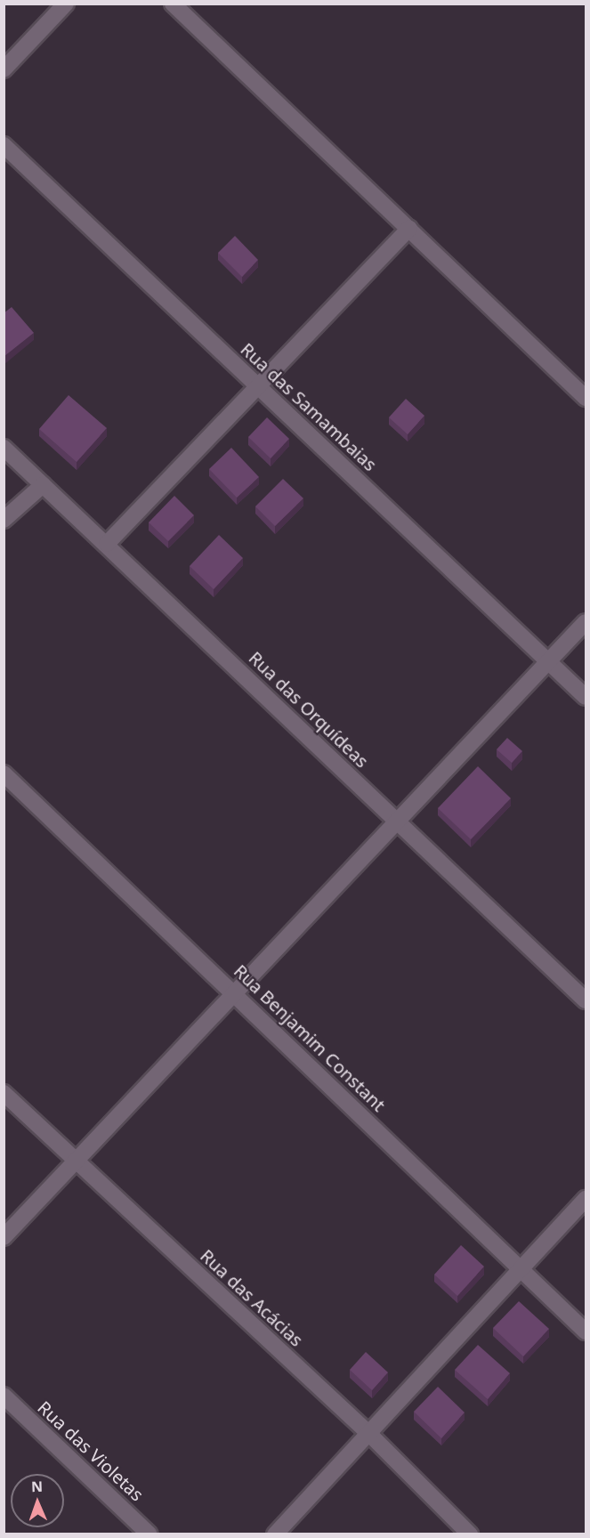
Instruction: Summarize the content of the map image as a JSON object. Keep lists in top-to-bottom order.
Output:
{
  "streets": {
    "street": [
      "Rua das Samambaias",
      "Rua das Orquídeas",
      "Rua Benjamim Constant",
      "Rua das Acácias",
      "Rua das Violetas"
    ]
  },
  "north": "top"
}
